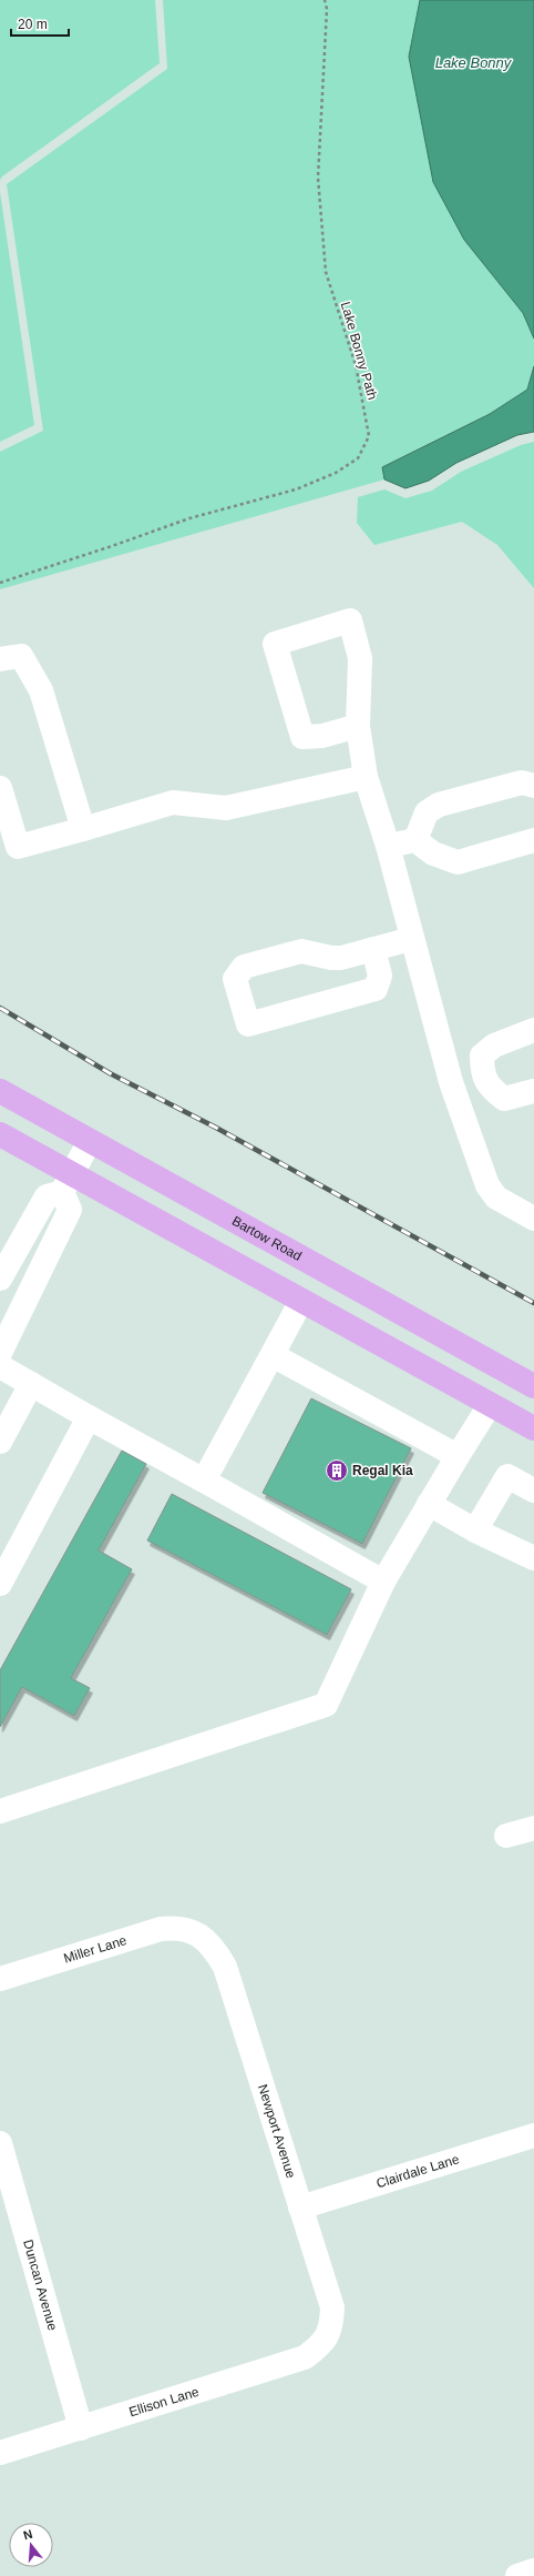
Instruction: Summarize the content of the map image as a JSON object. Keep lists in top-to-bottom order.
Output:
{
  "streets": {
    "main road": ["Bartow Road"],
    "street": [
      "Miller Lane",
      "Newport Avenue",
      "Clairdale Lane",
      "Duncan Avenue",
      "Ellison Lane"
    ],
    "path": ["Lake Bonny Path"]
  },
  "crossings": [
    ["Miller Lane", "Newport Avenue"],
    ["Newport Avenue", "Clairdale Lane"],
    ["Newport Avenue", "Ellison Lane"],
    ["Duncan Avenue", "Ellison Lane"]
  ],
  "water": ["Lake Bonny"],
  "places": {
    "building": ["Regal Kia"]
  },
  "scale_bar": "20 m",
  "north": "top"
}
